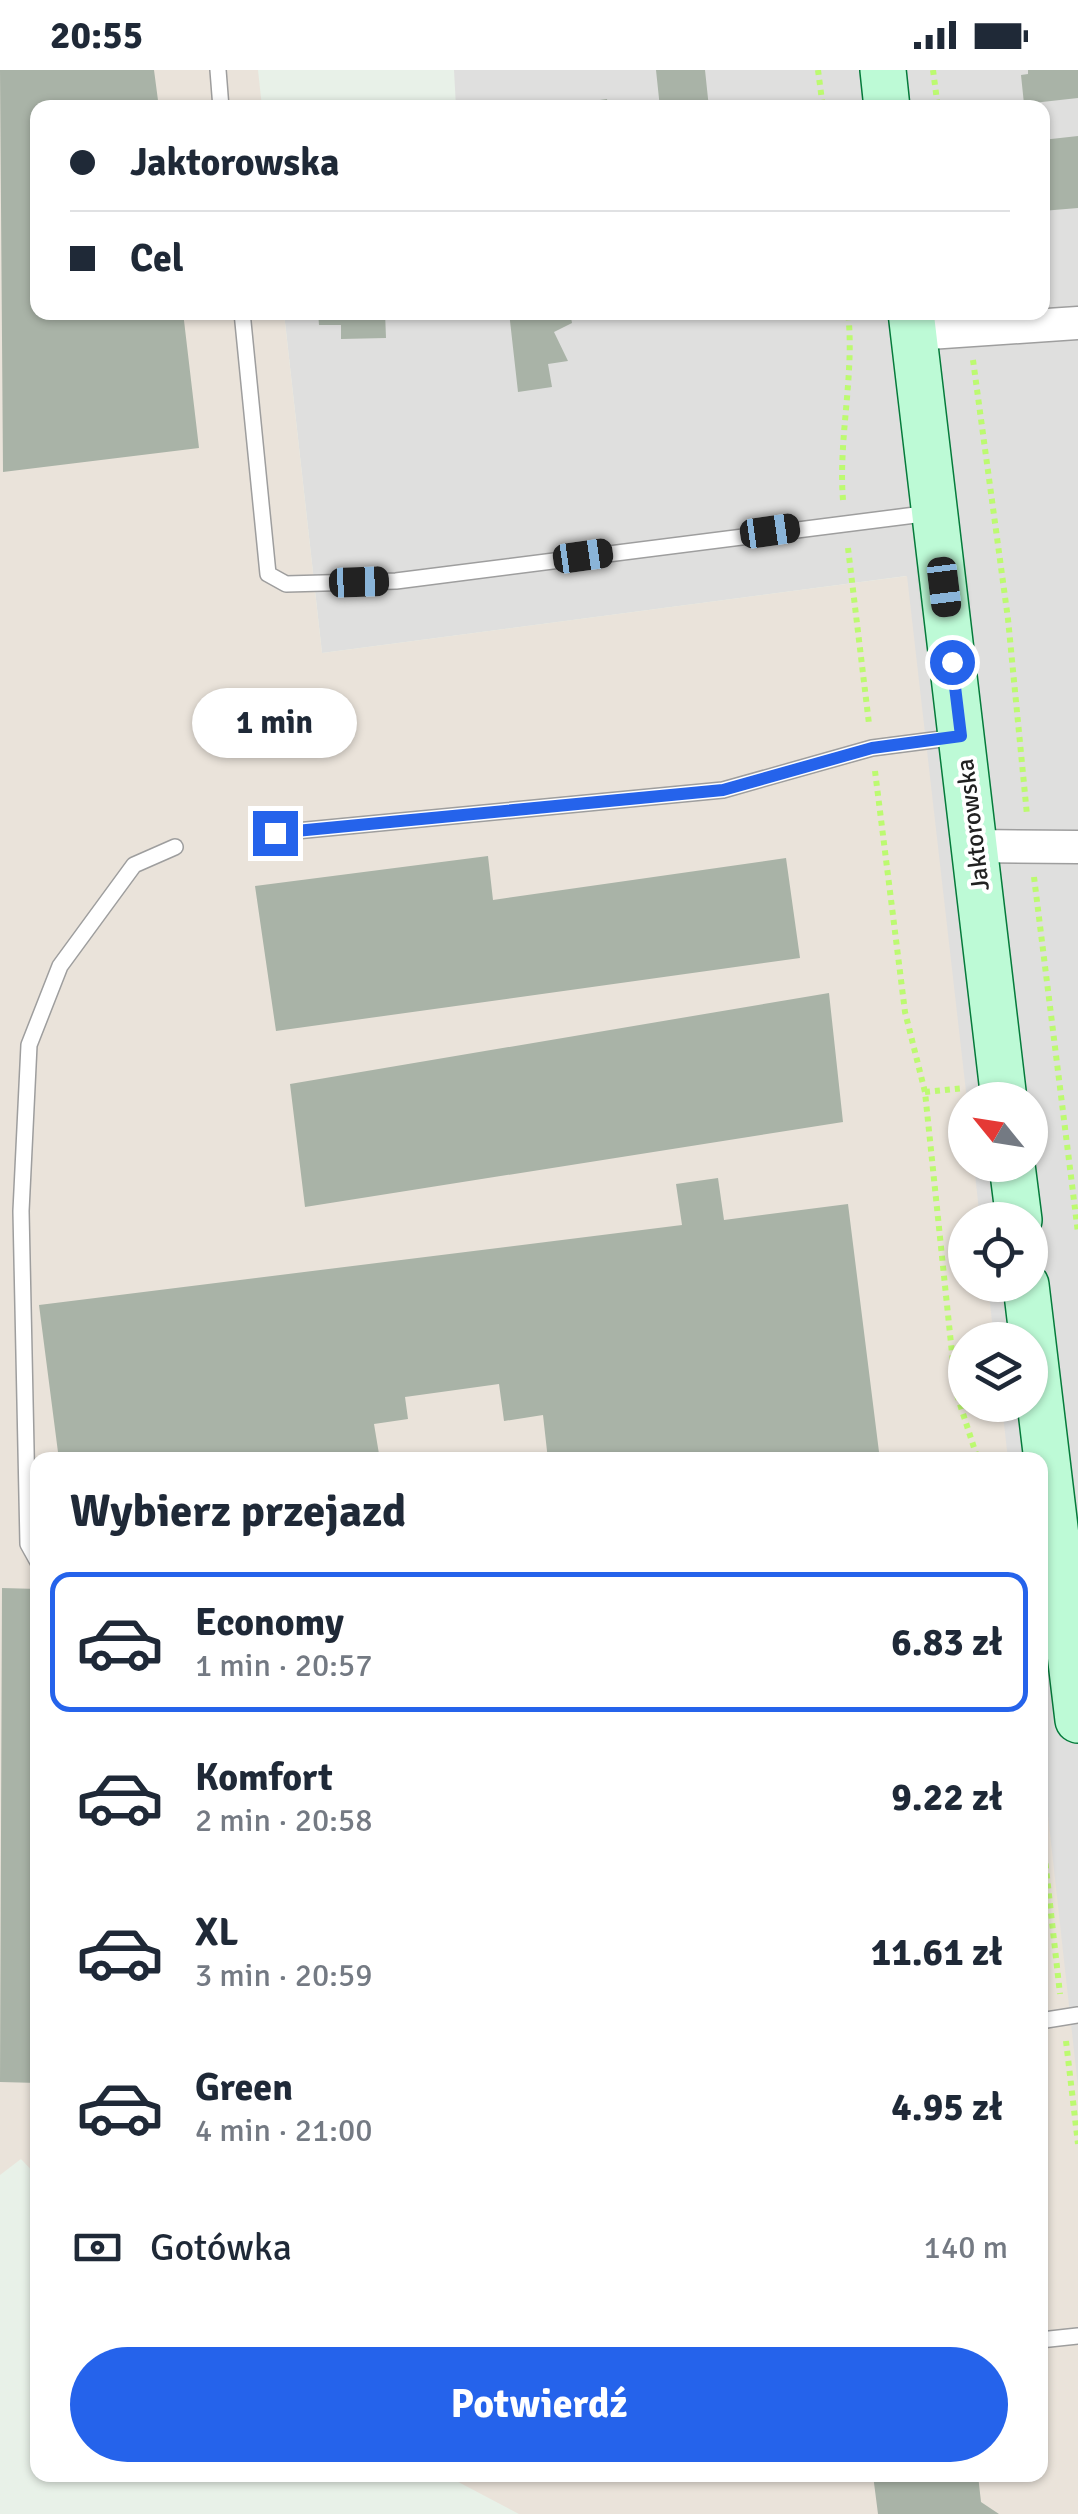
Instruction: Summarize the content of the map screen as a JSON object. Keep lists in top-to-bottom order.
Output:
{
  "streets": {
    "main road": ["Jaktorowska"]
  },
  "north": "top left",
  "page": {
    "status": "20:55",
    "banner": ["Jaktorowska", "Cel"],
    "bubble": "1 min",
    "heading": "Wybierz przejazd",
    "list": [
      {
        "name": "Economy",
        "note": "1 min · 20:57",
        "value": "6.83 zł"
      },
      {
        "name": "Komfort",
        "note": "2 min · 20:58",
        "value": "9.22 zł"
      },
      {
        "name": "XL",
        "note": "3 min · 20:59",
        "value": "11.61 zł"
      },
      {
        "name": "Green",
        "note": "4 min · 21:00",
        "value": "4.95 zł"
      }
    ],
    "pay": ["Gotówka", "140 m"],
    "buttons": "Potwierdź"
  }
}
